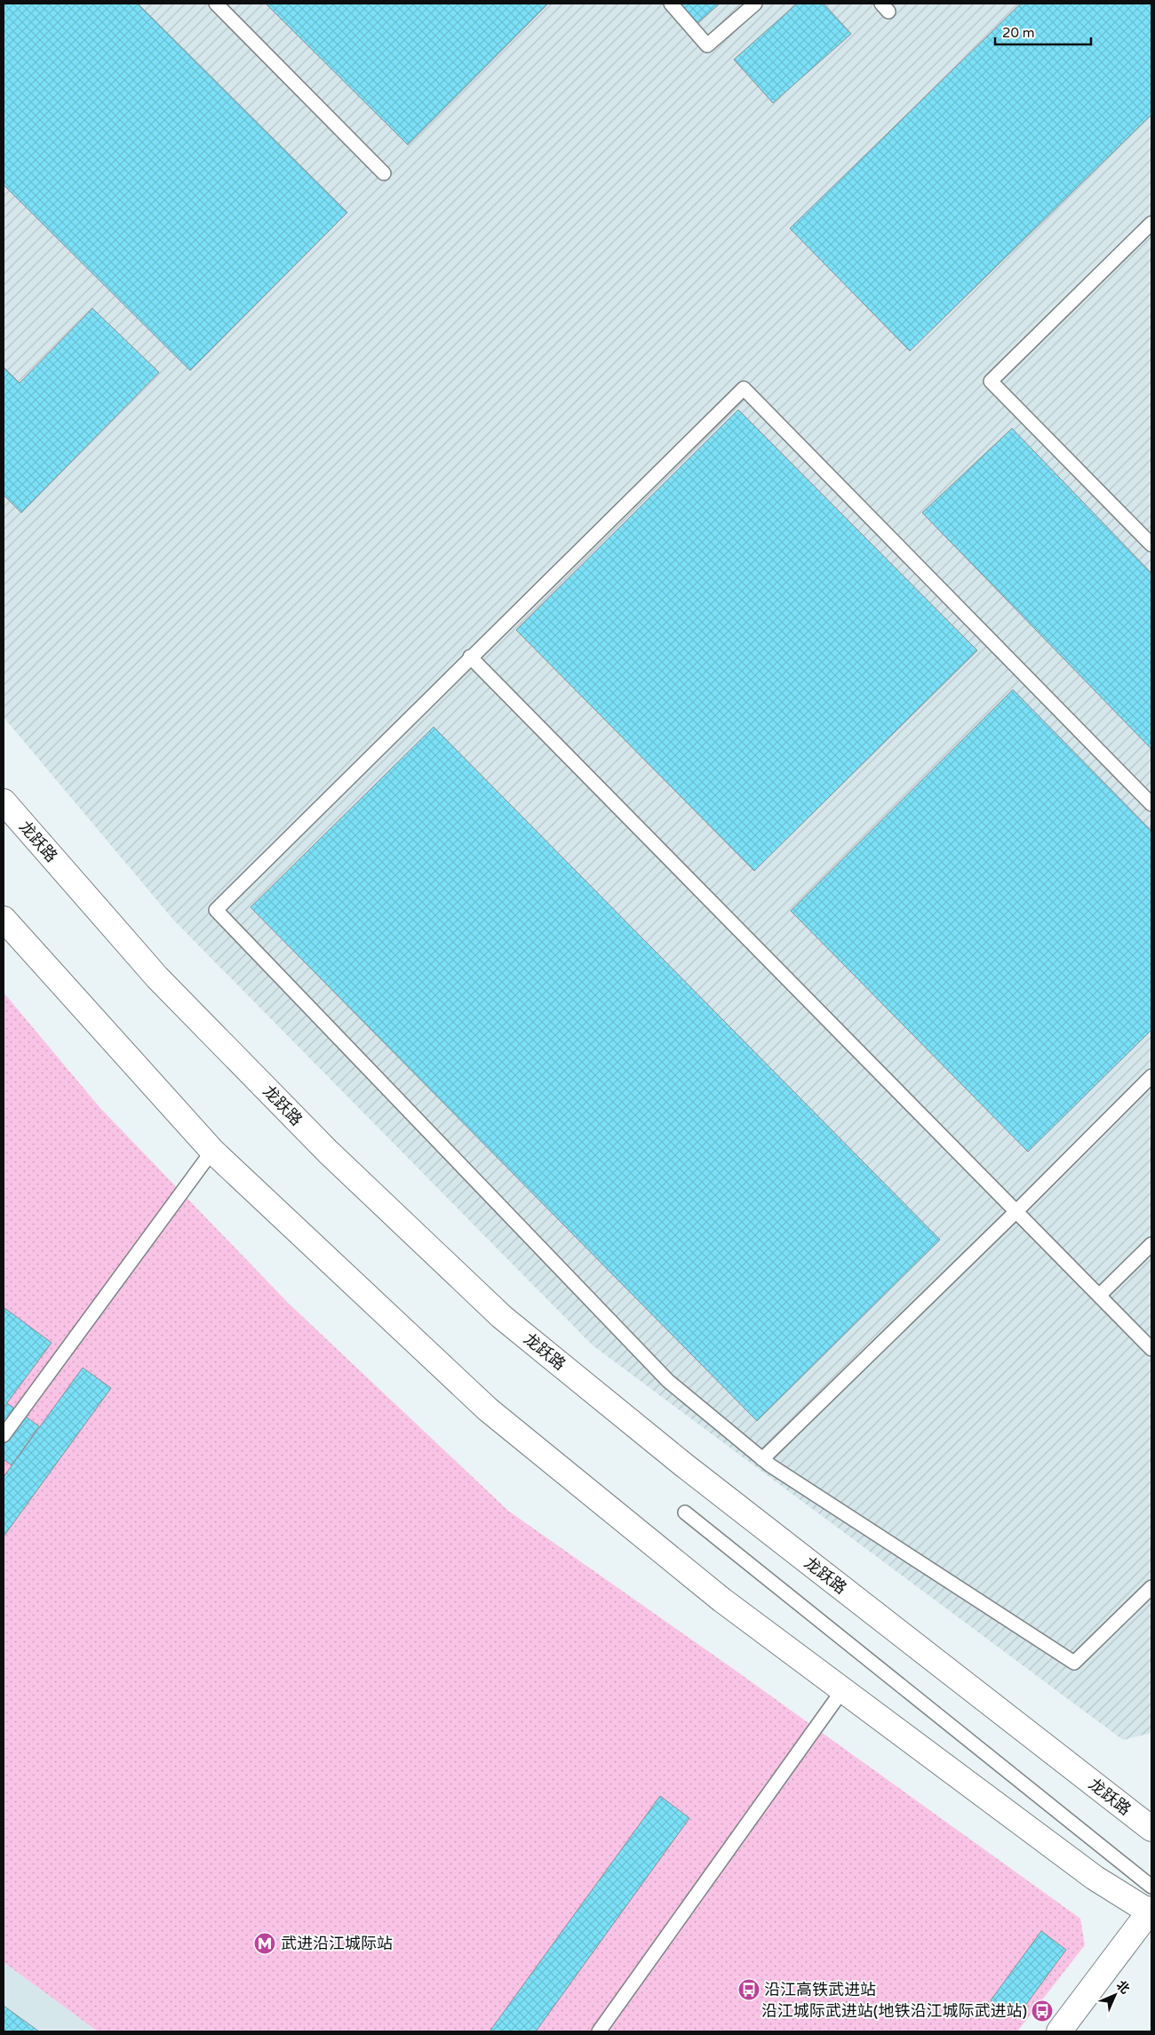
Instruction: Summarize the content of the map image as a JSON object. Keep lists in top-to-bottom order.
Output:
{
  "streets": {
    "street": ["龙跃路"]
  },
  "places": {
    "metro station": ["武进沿江城际站"],
    "bus stop": ["沿江高铁武进站", "沿江城际武进站(地铁沿江城际武进站)"]
  },
  "scale_bar": "20 m",
  "north": "top right"
}
